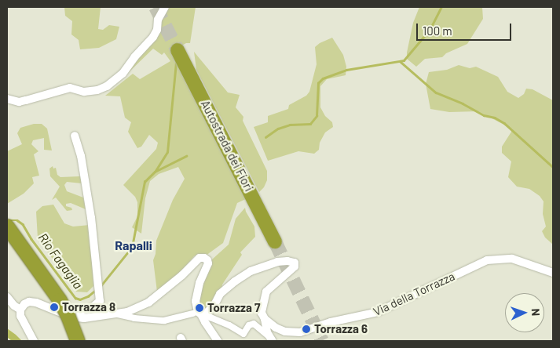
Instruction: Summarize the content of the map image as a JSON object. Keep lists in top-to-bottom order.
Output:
{
  "streets": {
    "highway": ["Autostrada dei Fiori"],
    "street": ["Via della Torrazza"]
  },
  "districts": ["Rapalli"],
  "water": ["Rio Fagaglia"],
  "places": ["Torrazza 8", "Torrazza 7", "Torrazza 6"],
  "scale_bar": "100 m",
  "north": "right"
}
